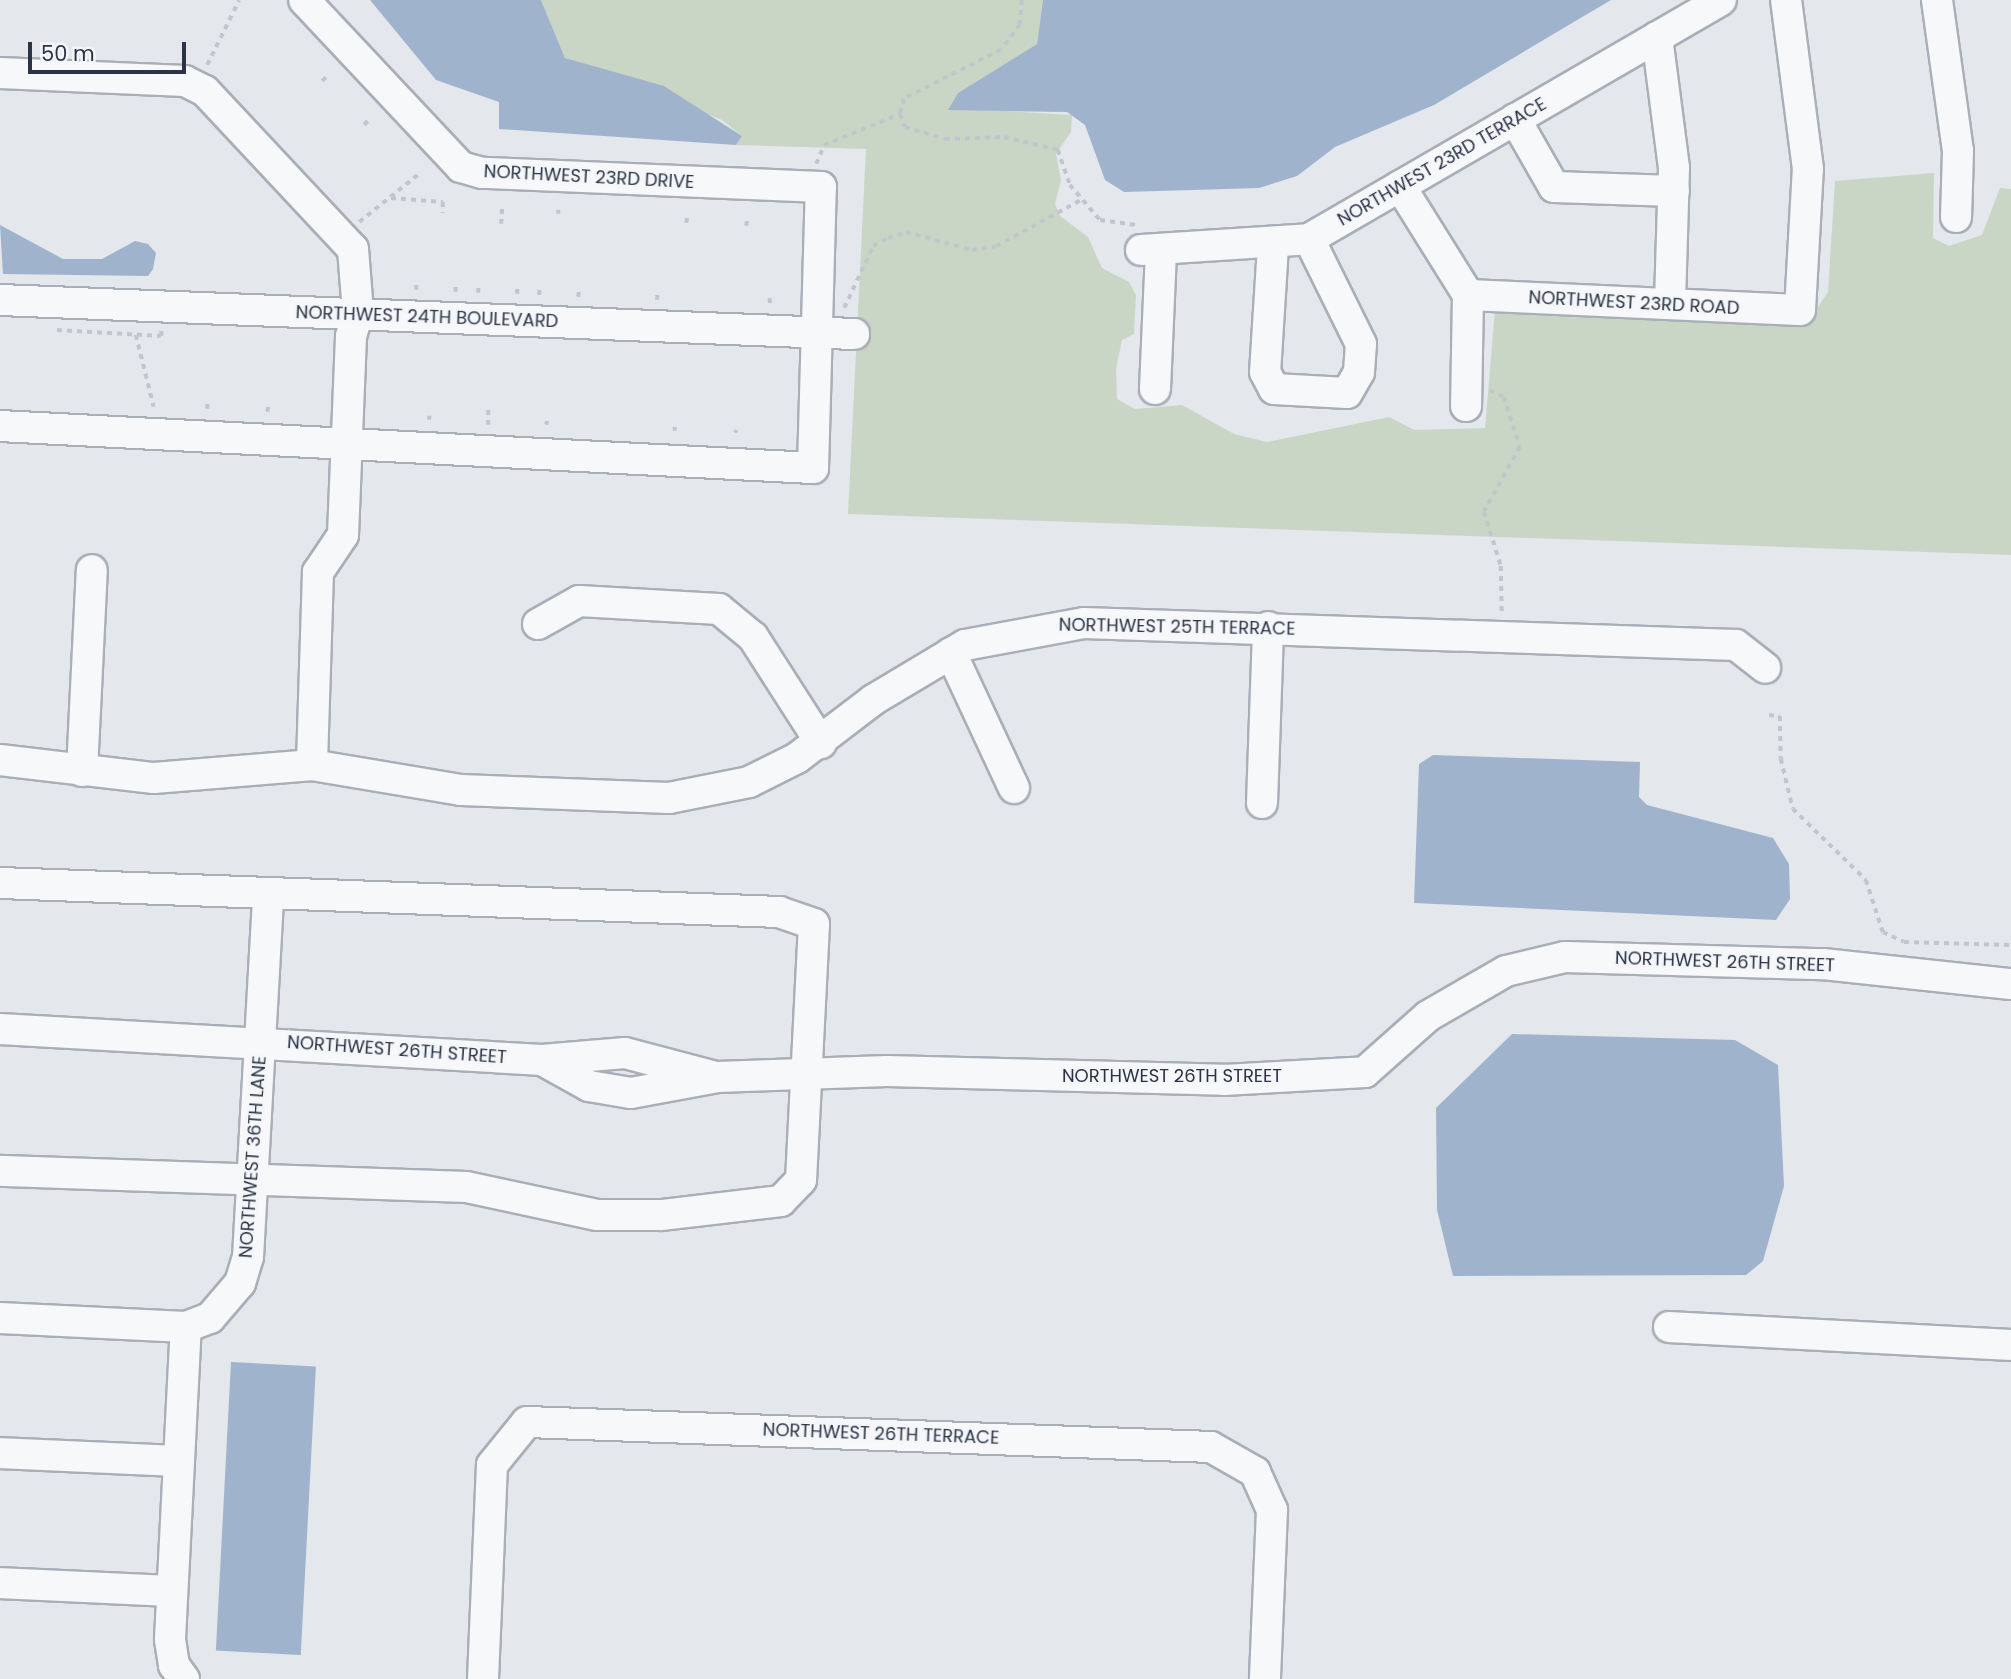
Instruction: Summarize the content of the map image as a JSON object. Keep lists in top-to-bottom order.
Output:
{
  "streets": {
    "street": [
      "NORTHWEST 23RD TERRACE",
      "NORTHWEST 23RD DRIVE",
      "NORTHWEST 23RD ROAD",
      "NORTHWEST 24TH BOULEVARD",
      "NORTHWEST 25TH TERRACE",
      "NORTHWEST 26TH STREET",
      "NORTHWEST 36TH LANE",
      "NORTHWEST 26TH TERRACE"
    ]
  },
  "crossings": [
    ["NORTHWEST 26TH STREET", "NORTHWEST 36TH LANE"]
  ],
  "scale_bar": "50 m"
}
